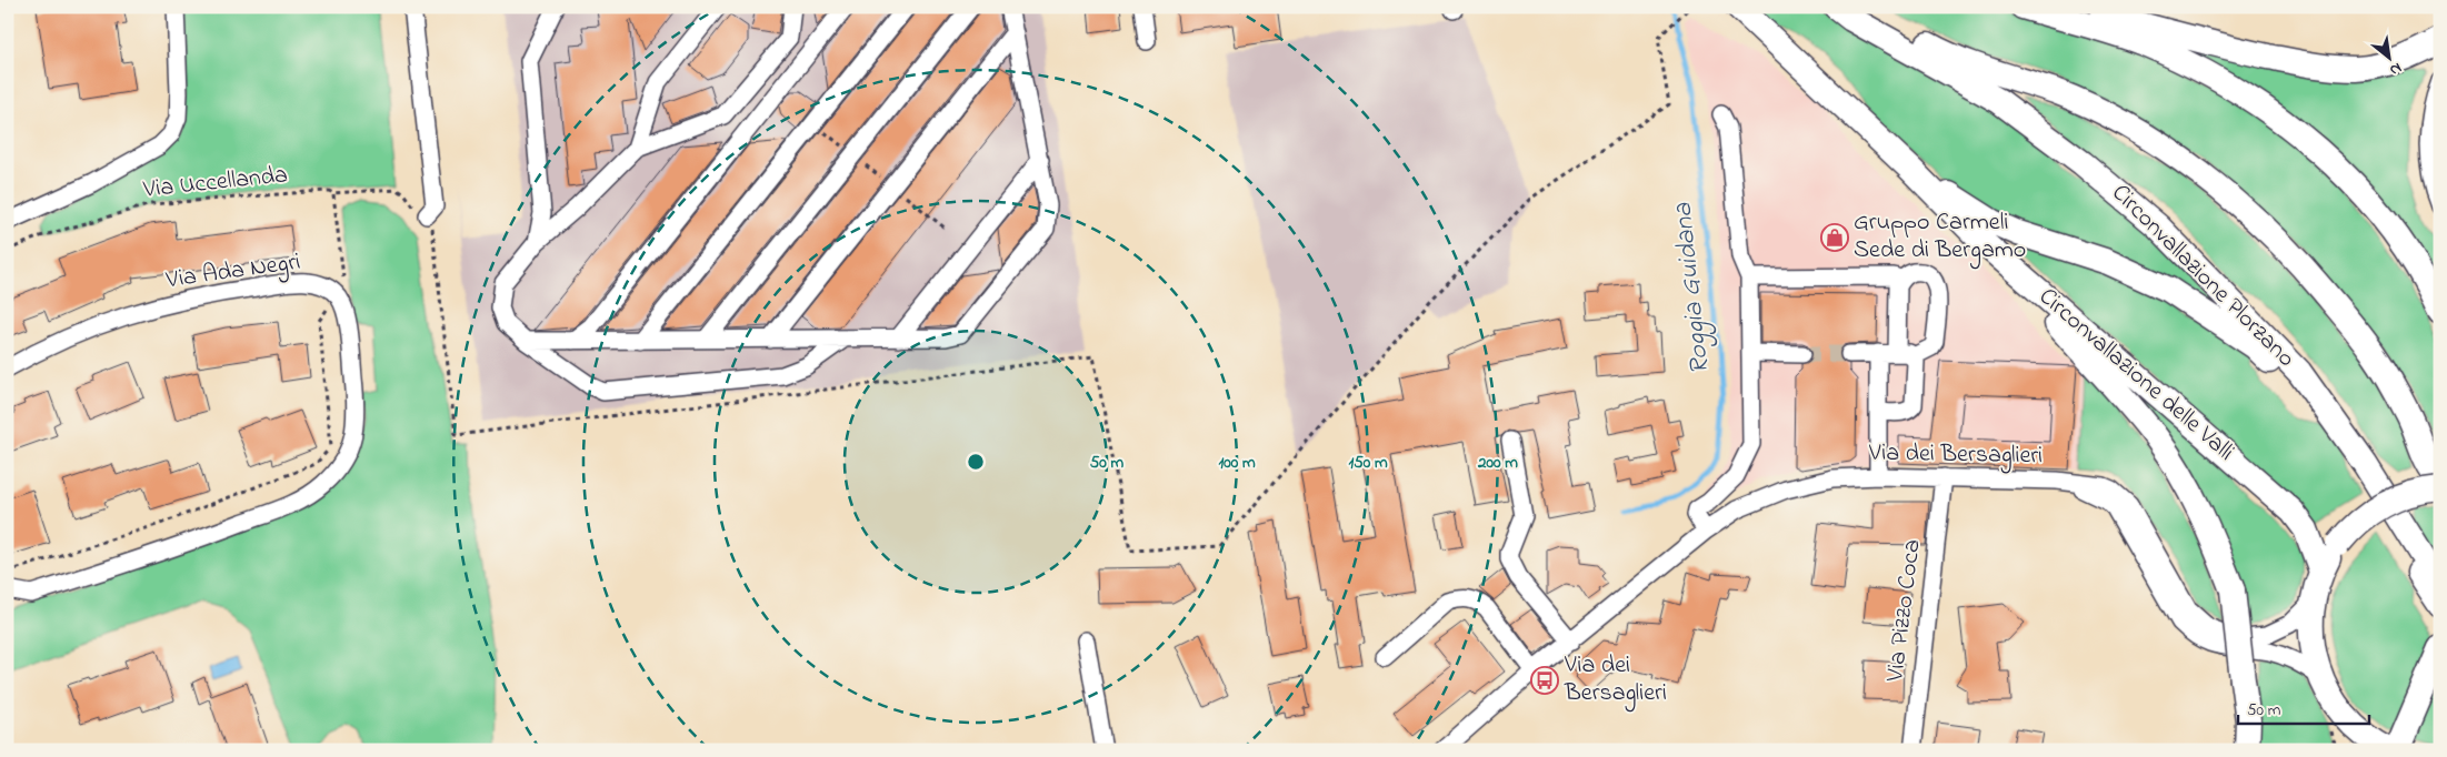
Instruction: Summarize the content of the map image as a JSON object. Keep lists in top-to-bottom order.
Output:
{
  "streets": {
    "highway": ["Circonvallazione Plorzano", "Circonvallazione delle Valli"],
    "street": ["Via Ada Negri", "Via dei Bersaglieri", "Via Pizzo Coca"],
    "path": ["Via Uccellanda"]
  },
  "crossings": [
    ["Circonvallazione Plorzano", "Circonvallazione delle Valli"],
    ["Via dei Bersaglieri", "Via Pizzo Coca"]
  ],
  "water": ["Roggia Guidana"],
  "places": {
    "shop": ["Gruppo Carmeli Sede di Bergamo"],
    "bus stop": ["Via dei Bersaglieri"]
  },
  "scale_bar": "50 m",
  "north": "bottom right",
  "rings": [
    "50 m",
    "100 m",
    "150 m",
    "200 m"
  ]
}
